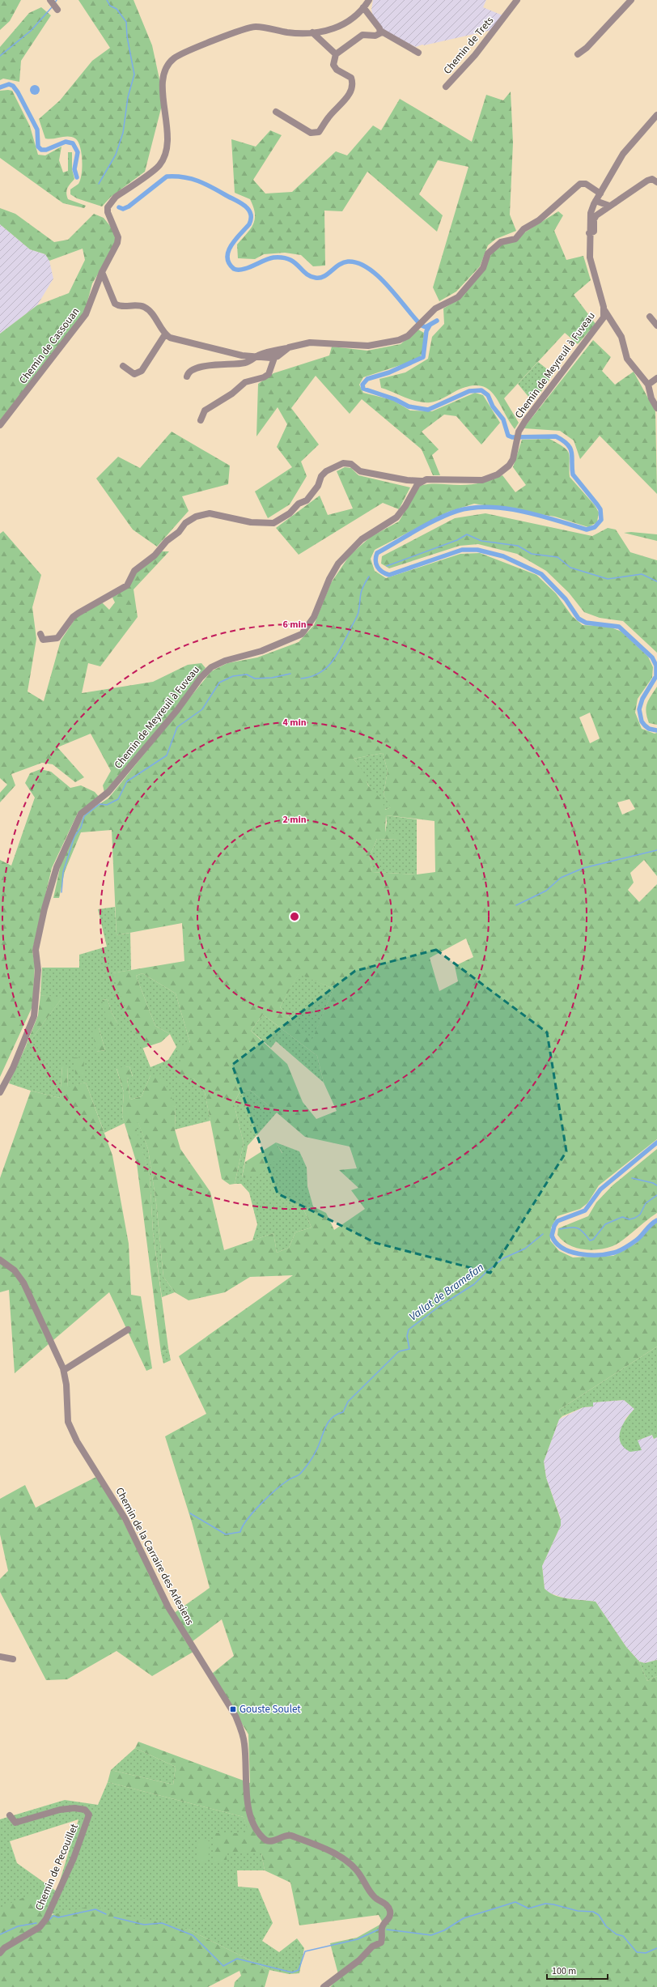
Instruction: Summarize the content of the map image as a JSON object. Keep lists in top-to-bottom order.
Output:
{
  "streets": {
    "street": [
      "Chemin de Trets",
      "Chemin de Cassouan",
      "Chemin de Meyreuil à Fuveau",
      "Chemin de la Carraire des Arlesiens",
      "Chemin de Pecouillet"
    ]
  },
  "water": ["Vallat de Bramefan"],
  "places": {
    "transit": ["Gouste Soulet"]
  },
  "scale_bar": "100 m",
  "rings": ["6 min", "4 min", "2 min"]
}
